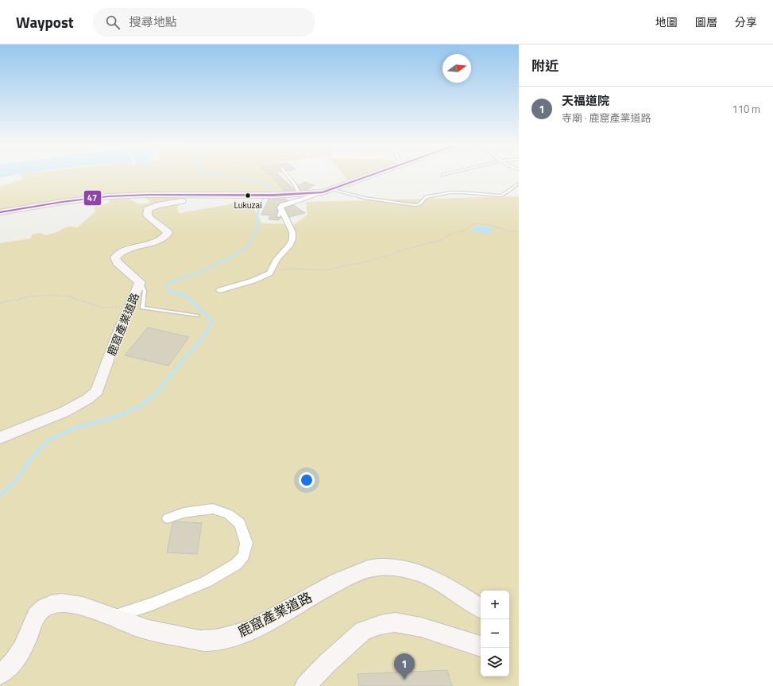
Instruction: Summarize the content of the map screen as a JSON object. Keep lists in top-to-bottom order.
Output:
{
  "streets": {
    "street": ["鹿窟產業道路"]
  },
  "places": ["Lukuzai"],
  "lines": ["transit line 47"],
  "north": "right",
  "page": {
    "header": "Waypost",
    "search": "搜尋地點",
    "nav": ["地圖", "圖層", "分享"],
    "heading": "附近",
    "list": [
      {
        "mark": "1",
        "name": "天福道院",
        "note": "寺廟 · 鹿窟產業道路",
        "value": "110 m"
      }
    ],
    "map_buttons": ["+", "−"],
    "pins": "1"
  }
}
